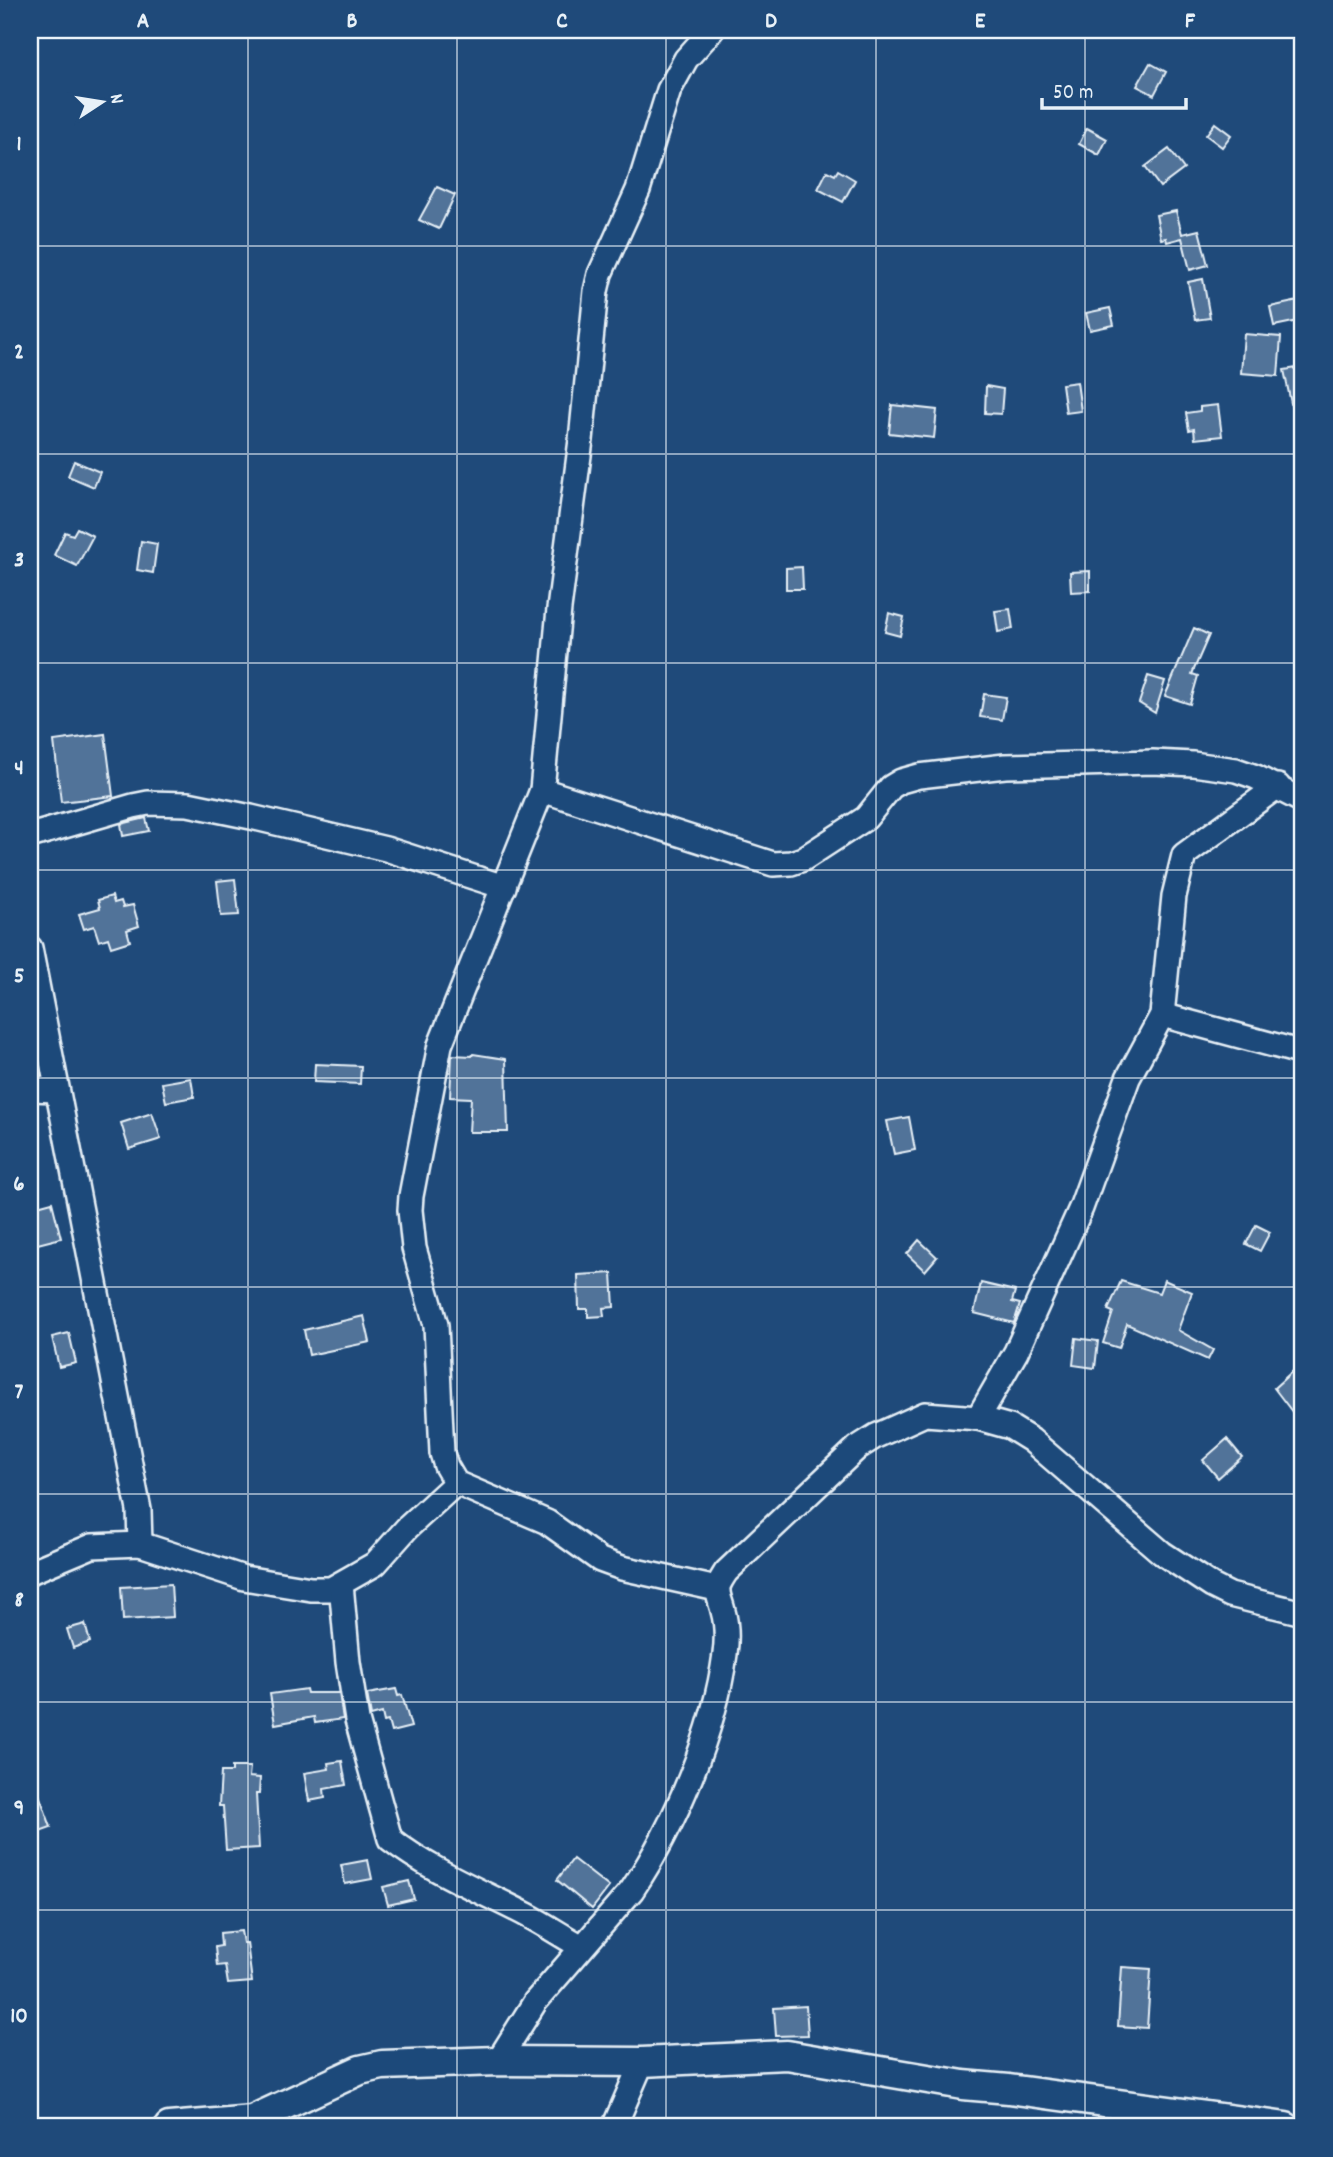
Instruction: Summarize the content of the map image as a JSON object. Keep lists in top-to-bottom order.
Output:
{
  "scale_bar": "50 m",
  "north": "right",
  "grid": {
    "columns": [
      "A",
      "B",
      "C",
      "D",
      "E",
      "F"
    ],
    "rows": [
      "1",
      "2",
      "3",
      "4",
      "5",
      "6",
      "7",
      "8",
      "9",
      "10"
    ]
  }
}
